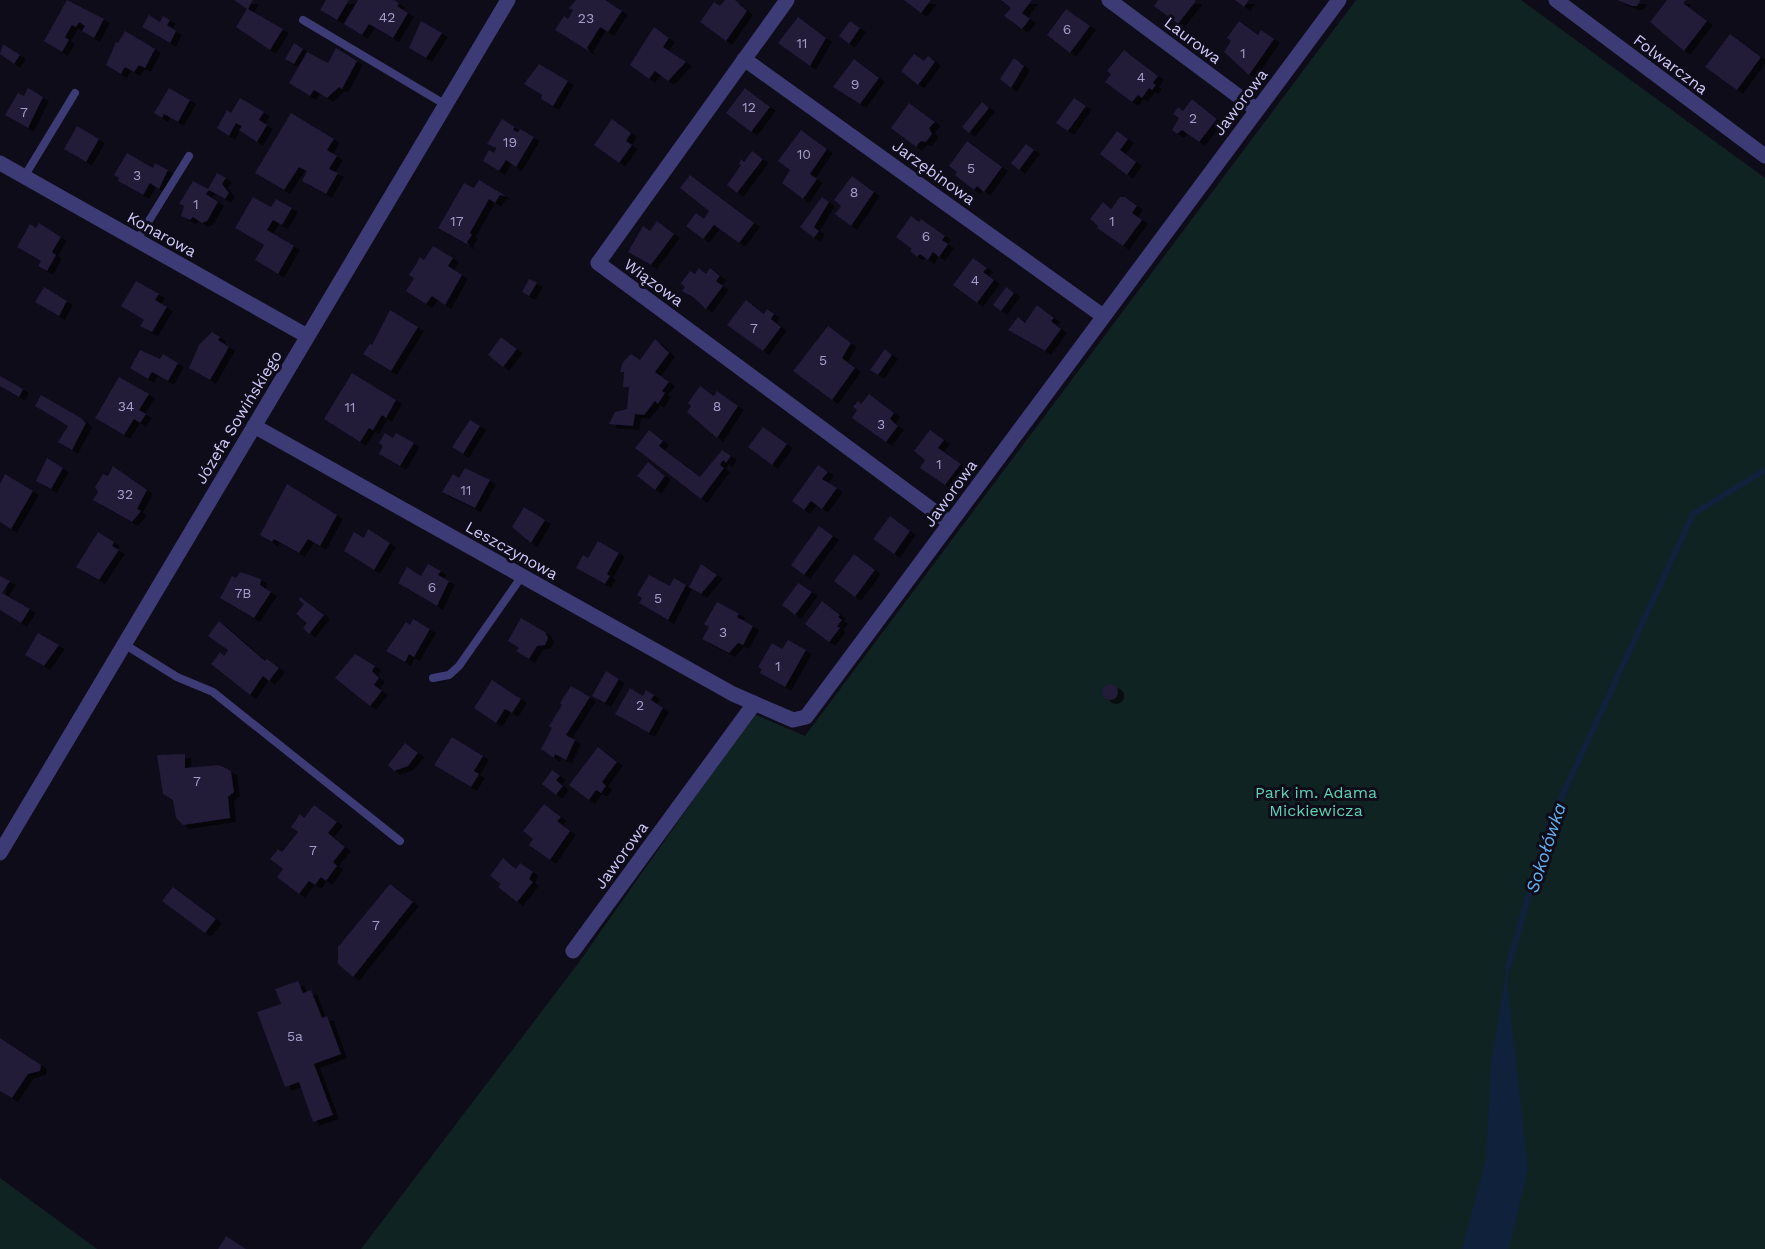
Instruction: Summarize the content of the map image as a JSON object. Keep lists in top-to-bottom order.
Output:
{
  "streets": {
    "street": [
      "Laurowa",
      "Folwarczna",
      "Jaworowa",
      "Jarzębinowa",
      "Konarowa",
      "Wiązowa",
      "Józefa Sowińskiego",
      "Leszczynowa"
    ]
  },
  "crossings": [
    ["Laurowa", "Jaworowa"],
    ["Jaworowa", "Jarzębinowa"],
    ["Jaworowa", "Wiązowa"],
    ["Jaworowa", "Leszczynowa"],
    ["Jarzębinowa", "Wiązowa"],
    ["Konarowa", "Józefa Sowińskiego"],
    ["Józefa Sowińskiego", "Leszczynowa"]
  ],
  "water": ["Sokołówka"],
  "parks": ["Park im. Adama Mickiewicza"],
  "house_numbers": [
    "42",
    "23",
    "6",
    "11",
    "1",
    "4",
    "9",
    "12",
    "7",
    "2",
    "19",
    "10",
    "5",
    "3",
    "8",
    "1",
    "17",
    "1",
    "6",
    "4",
    "7",
    "5",
    "34",
    "8",
    "11",
    "3",
    "1",
    "11",
    "32",
    "6",
    "7B",
    "5",
    "3",
    "1",
    "2",
    "7",
    "7",
    "7",
    "5a"
  ]
}
